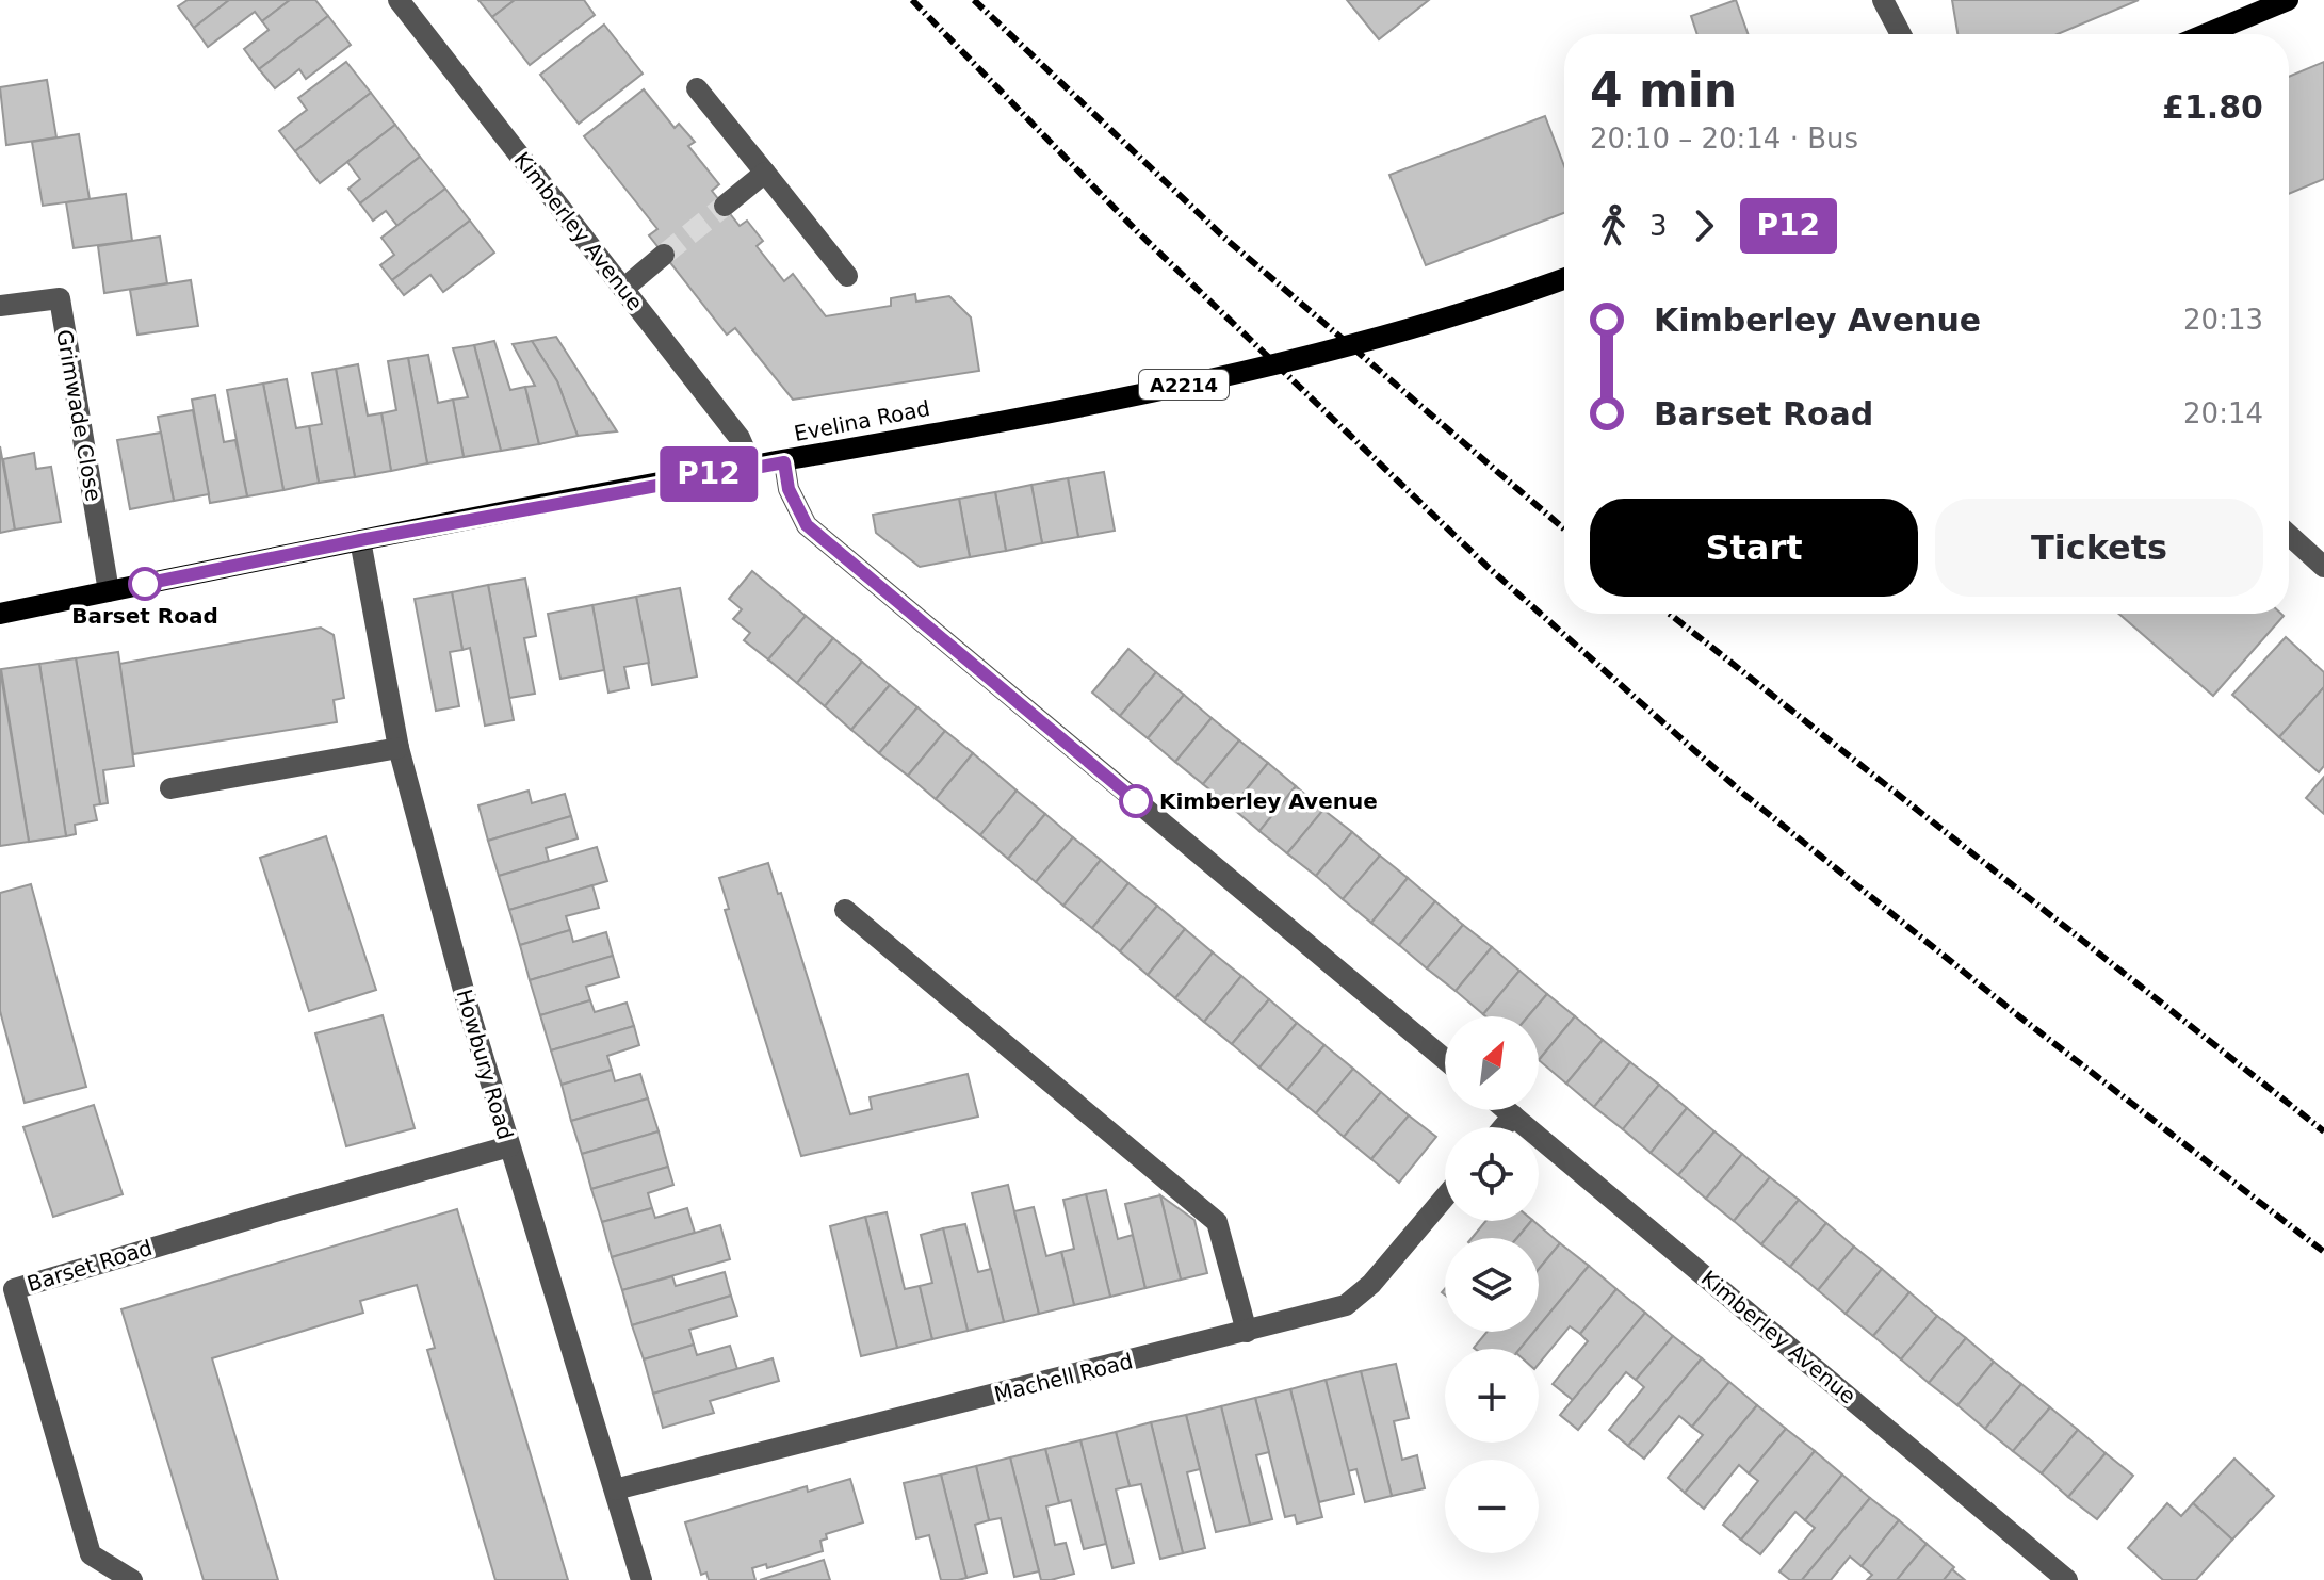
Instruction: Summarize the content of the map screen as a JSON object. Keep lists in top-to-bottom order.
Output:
{
  "streets": {
    "main road": ["A2214", "Evelina Road"],
    "street": [
      "Kimberley Avenue",
      "Grimwade Close",
      "Howbury Road",
      "Barset Road",
      "Machell Road"
    ]
  },
  "crossings": [
    ["Kimberley Avenue", "Evelina Road"],
    ["Grimwade Close", "Evelina Road"],
    ["Evelina Road", "Howbury Road"],
    ["Howbury Road", "Barset Road"],
    ["Howbury Road", "Machell Road"]
  ],
  "places": ["Barset Road", "Kimberley Avenue"],
  "lines": ["bus line P12"],
  "north": "top right",
  "page": {
    "on_map": "P12",
    "heading": ["4 min", "20:10 – 20:14 · Bus", "£1.80"],
    "legs": ["3", "P12"],
    "list": [
      {
        "name": "Kimberley Avenue",
        "value": "20:13"
      },
      {
        "name": "Barset Road",
        "value": "20:14"
      }
    ],
    "buttons": ["Start", "Tickets"],
    "map_buttons": ["+", "−"]
  }
}
